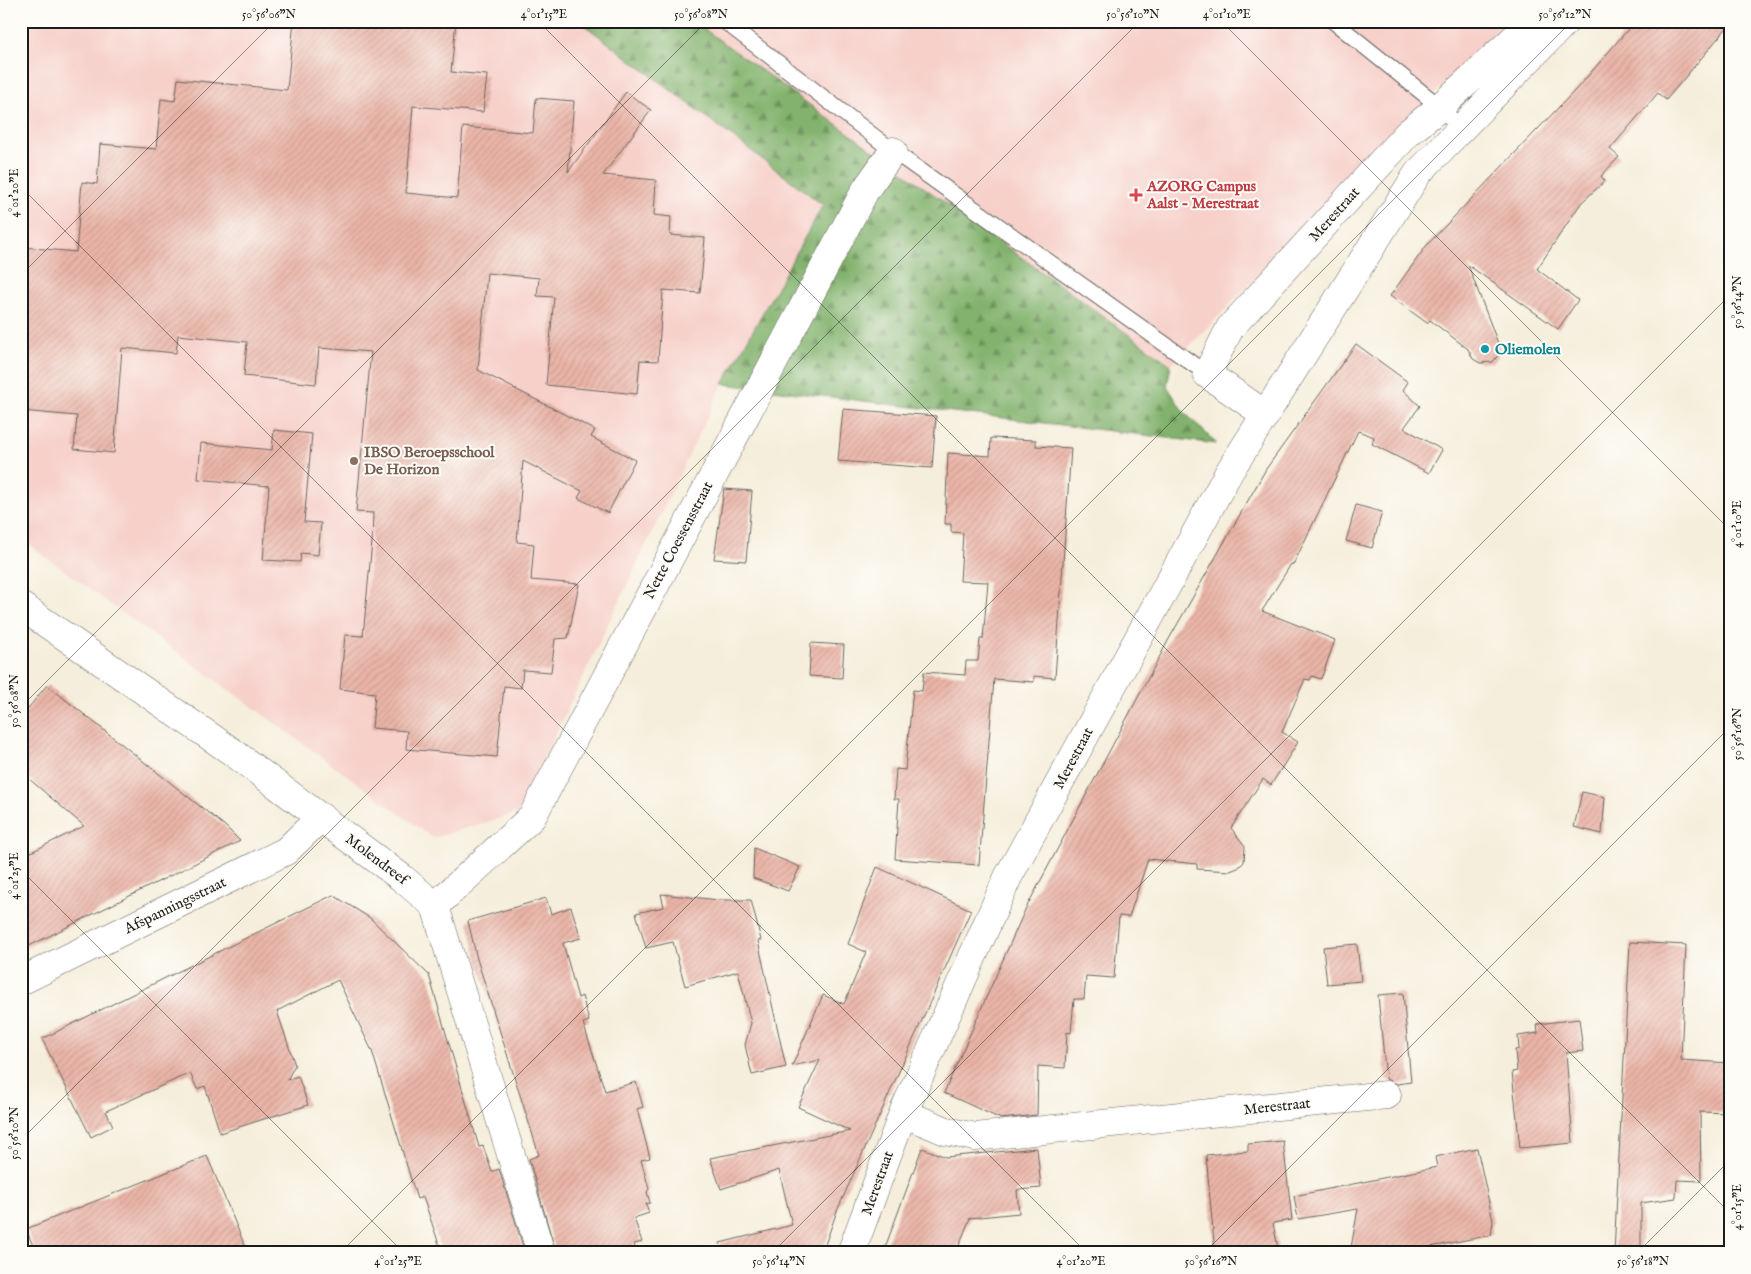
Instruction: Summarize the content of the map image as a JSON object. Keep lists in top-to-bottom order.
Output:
{
  "streets": {
    "street": [
      "Merestraat",
      "Nette Coessensstraat",
      "Molendreef",
      "Afspanningsstraat"
    ]
  },
  "crossings": [
    ["Nette Coessensstraat", "Molendreef"],
    ["Molendreef", "Afspanningsstraat"]
  ],
  "places": {
    "health": ["AZORG Campus Aalst - Merestraat"],
    "other": ["Oliemolen", "IBSO Beroepsschool De Horizon"]
  },
  "coordinates": [
    "50°56'06\"N",
    "4°01'15\"E",
    "50°56'08\"N",
    "50°56'10\"N",
    "4°01'10\"E",
    "50°56'12\"N",
    "4°01'20\"E",
    "50°56'14\"N",
    "50°56'16\"N",
    "4°01'25\"E",
    "50°56'18\"N"
  ]
}
